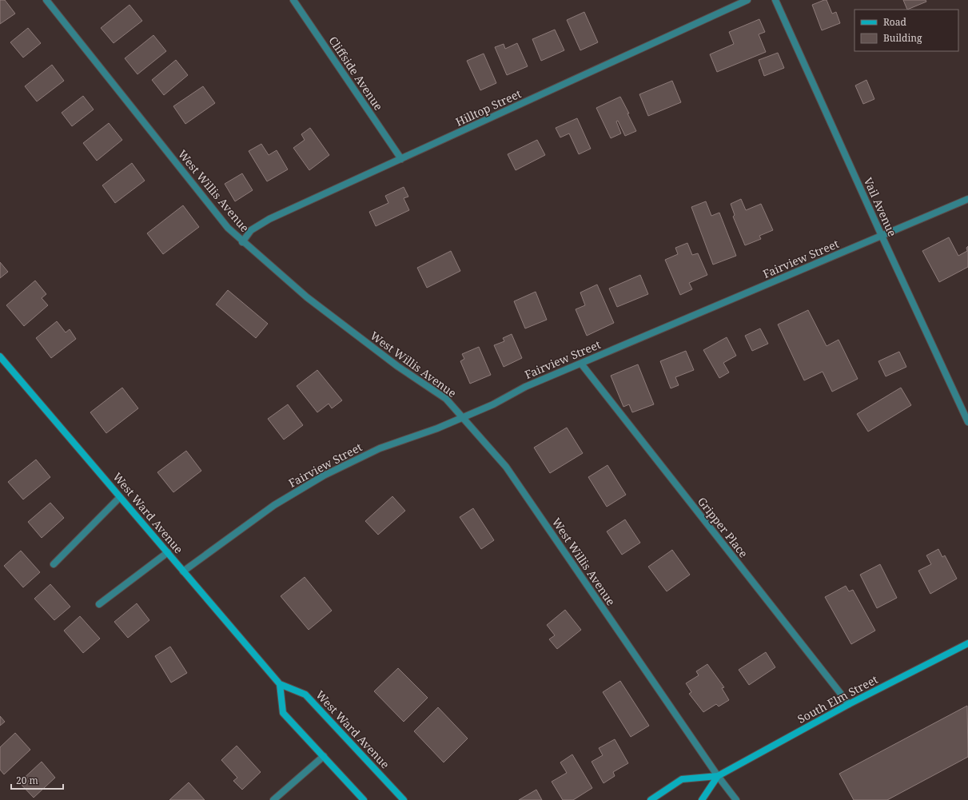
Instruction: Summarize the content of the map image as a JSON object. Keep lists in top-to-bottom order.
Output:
{
  "streets": {
    "street": [
      "Cliffside Avenue",
      "Hilltop Street",
      "West Willis Avenue",
      "Vail Avenue",
      "Fairview Street",
      "West Ward Avenue",
      "Gripper Place",
      "South Elm Street"
    ]
  },
  "crossings": [
    ["Cliffside Avenue", "Hilltop Street"],
    ["Hilltop Street", "West Willis Avenue"],
    ["West Willis Avenue", "Fairview Street"],
    ["West Willis Avenue", "South Elm Street"],
    ["Vail Avenue", "Fairview Street"],
    ["Fairview Street", "West Ward Avenue"],
    ["Fairview Street", "Gripper Place"],
    ["Gripper Place", "South Elm Street"]
  ],
  "legend": ["Road", "Building"],
  "scale_bar": "20 m"
}
